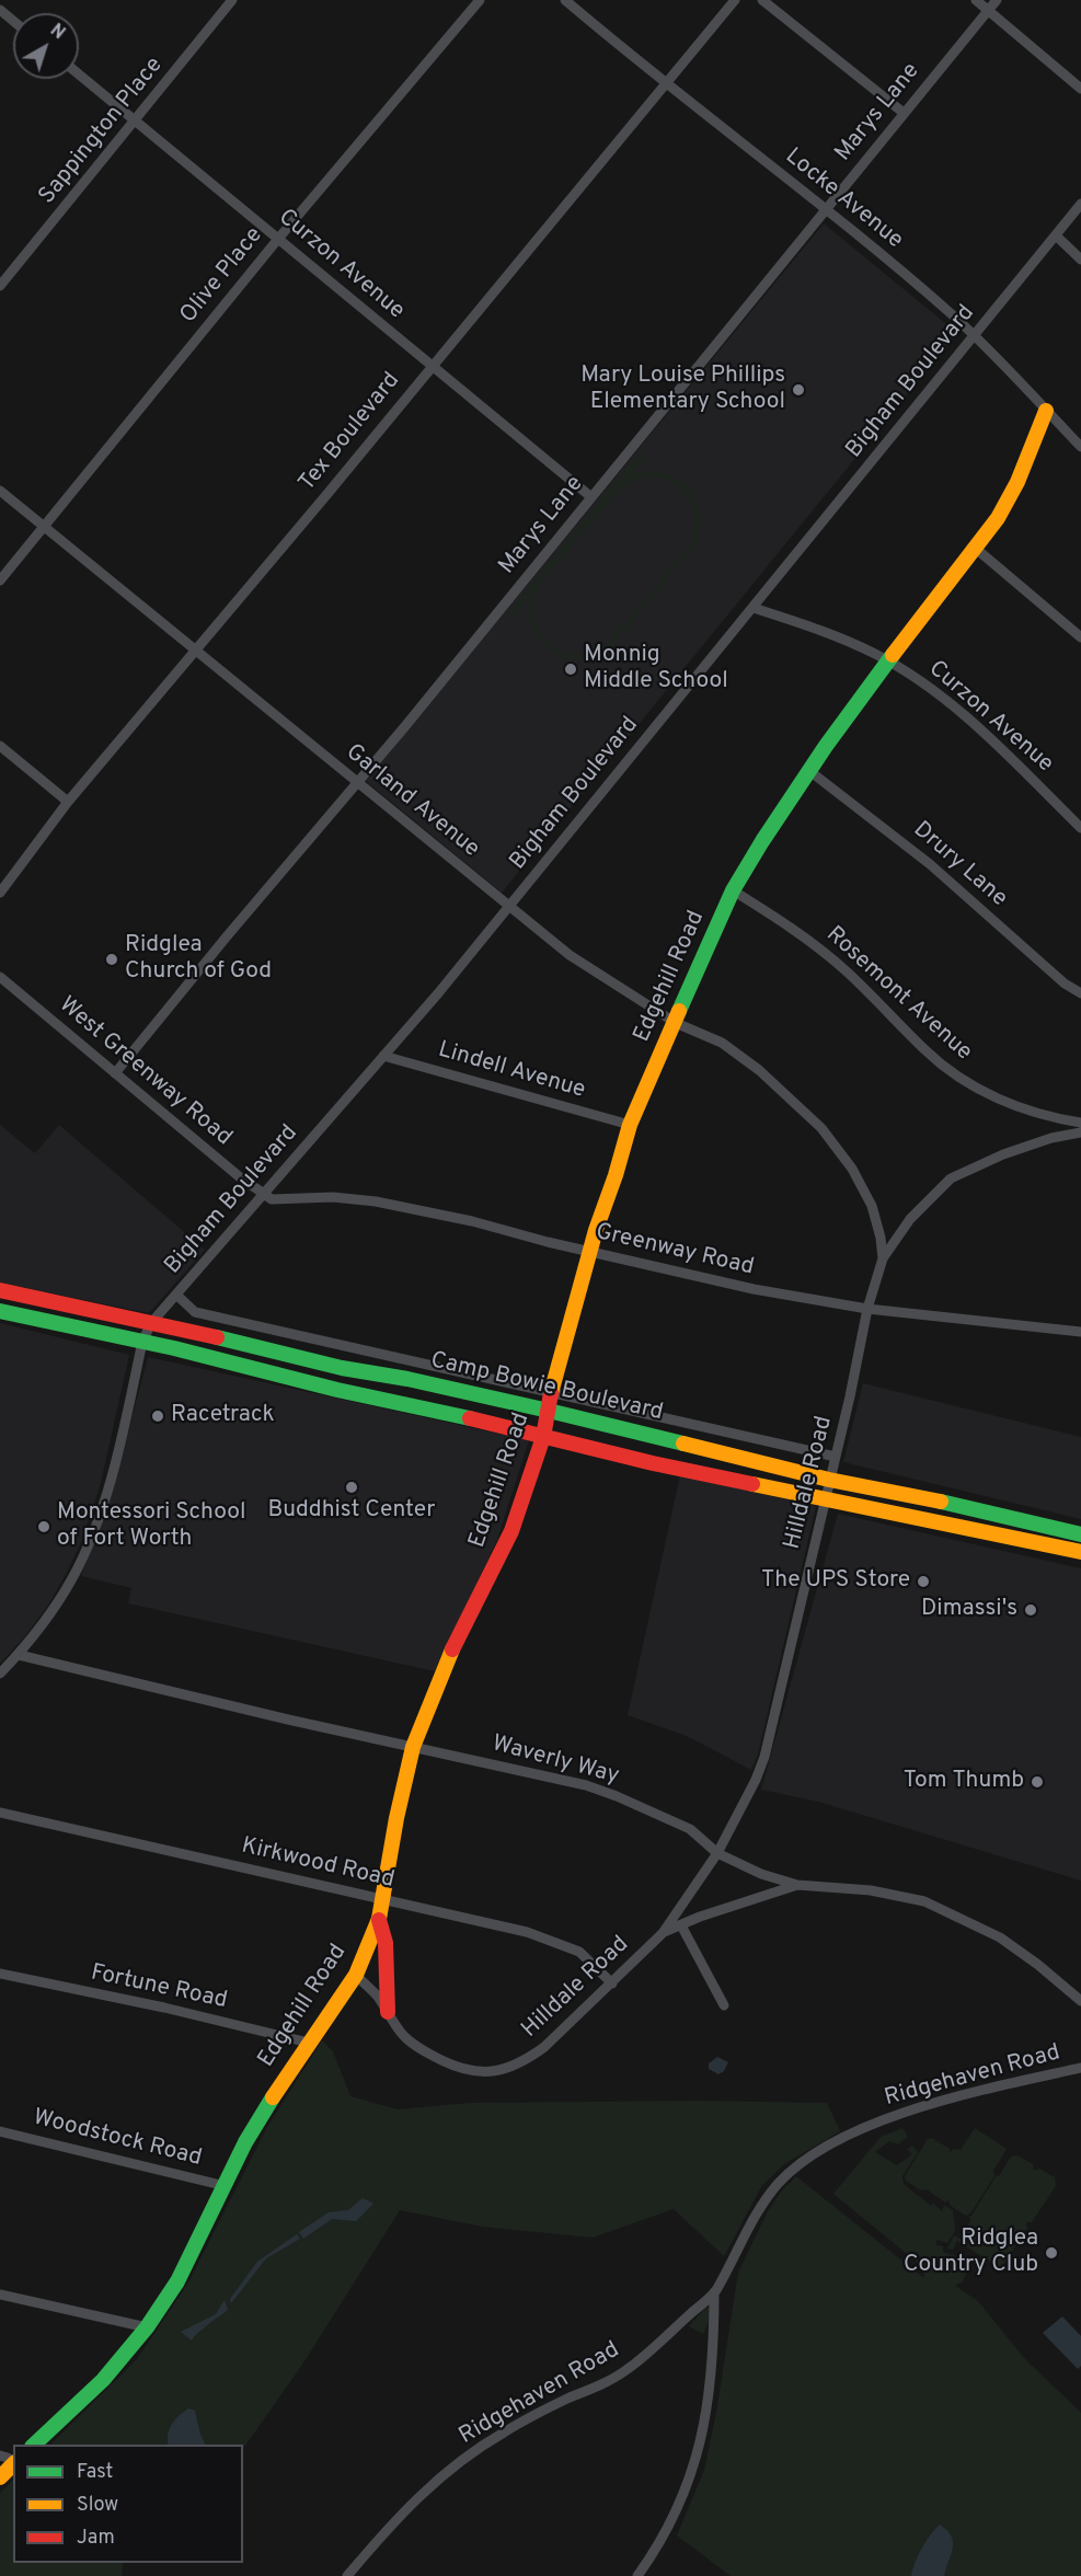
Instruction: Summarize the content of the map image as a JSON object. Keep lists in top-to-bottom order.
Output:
{
  "streets": {
    "street": [
      "Marys Lane",
      "Sappington Place",
      "Locke Avenue",
      "Curzon Avenue",
      "Olive Place",
      "Bigham Boulevard",
      "Tex Boulevard",
      "Garland Avenue",
      "Drury Lane",
      "Edgehill Road",
      "Rosemont Avenue",
      "Lindell Avenue",
      "West Greenway Road",
      "Greenway Road",
      "Camp Bowie Boulevard",
      "Hilldale Road",
      "Waverly Way",
      "Kirkwood Road",
      "Fortune Road",
      "Ridgehaven Road",
      "Woodstock Road"
    ]
  },
  "crossings": [
    ["Marys Lane", "Locke Avenue"],
    ["Marys Lane", "Curzon Avenue"],
    ["Marys Lane", "Garland Avenue"],
    ["Marys Lane", "West Greenway Road"],
    ["Sappington Place", "Curzon Avenue"],
    ["Locke Avenue", "Bigham Boulevard"],
    ["Locke Avenue", "Tex Boulevard"],
    ["Locke Avenue", "Edgehill Road"],
    ["Curzon Avenue", "Olive Place"],
    ["Curzon Avenue", "Bigham Boulevard"],
    ["Curzon Avenue", "Tex Boulevard"],
    ["Curzon Avenue", "Edgehill Road"],
    ["Olive Place", "Garland Avenue"],
    ["Bigham Boulevard", "Garland Avenue"],
    ["Bigham Boulevard", "Lindell Avenue"],
    ["Bigham Boulevard", "West Greenway Road"],
    ["Bigham Boulevard", "Greenway Road"],
    ["Bigham Boulevard", "Camp Bowie Boulevard"],
    ["Bigham Boulevard", "Waverly Way"],
    ["Tex Boulevard", "Garland Avenue"],
    ["Garland Avenue", "Edgehill Road"],
    ["Garland Avenue", "Hilldale Road"],
    ["Drury Lane", "Edgehill Road"],
    ["Edgehill Road", "Rosemont Avenue"],
    ["Edgehill Road", "Lindell Avenue"],
    ["Edgehill Road", "Greenway Road"],
    ["Edgehill Road", "Camp Bowie Boulevard"],
    ["Edgehill Road", "Hilldale Road"],
    ["Edgehill Road", "Waverly Way"],
    ["Edgehill Road", "Kirkwood Road"],
    ["Edgehill Road", "Fortune Road"],
    ["Edgehill Road", "Woodstock Road"],
    ["West Greenway Road", "Greenway Road"],
    ["Greenway Road", "Hilldale Road"],
    ["Camp Bowie Boulevard", "Hilldale Road"],
    ["Hilldale Road", "Waverly Way"],
    ["Hilldale Road", "Kirkwood Road"]
  ],
  "places": [
    "Mary Louise Phillips Elementary School",
    "Monnig Middle School",
    "Ridglea Church of God",
    "Racetrack",
    "Buddhist Center",
    "Montessori School of Fort Worth",
    "The UPS Store",
    "Dimassi's",
    "Tom Thumb",
    "Ridglea Country Club"
  ],
  "legend": ["Fast", "Slow", "Jam"],
  "north": "top right"
}
